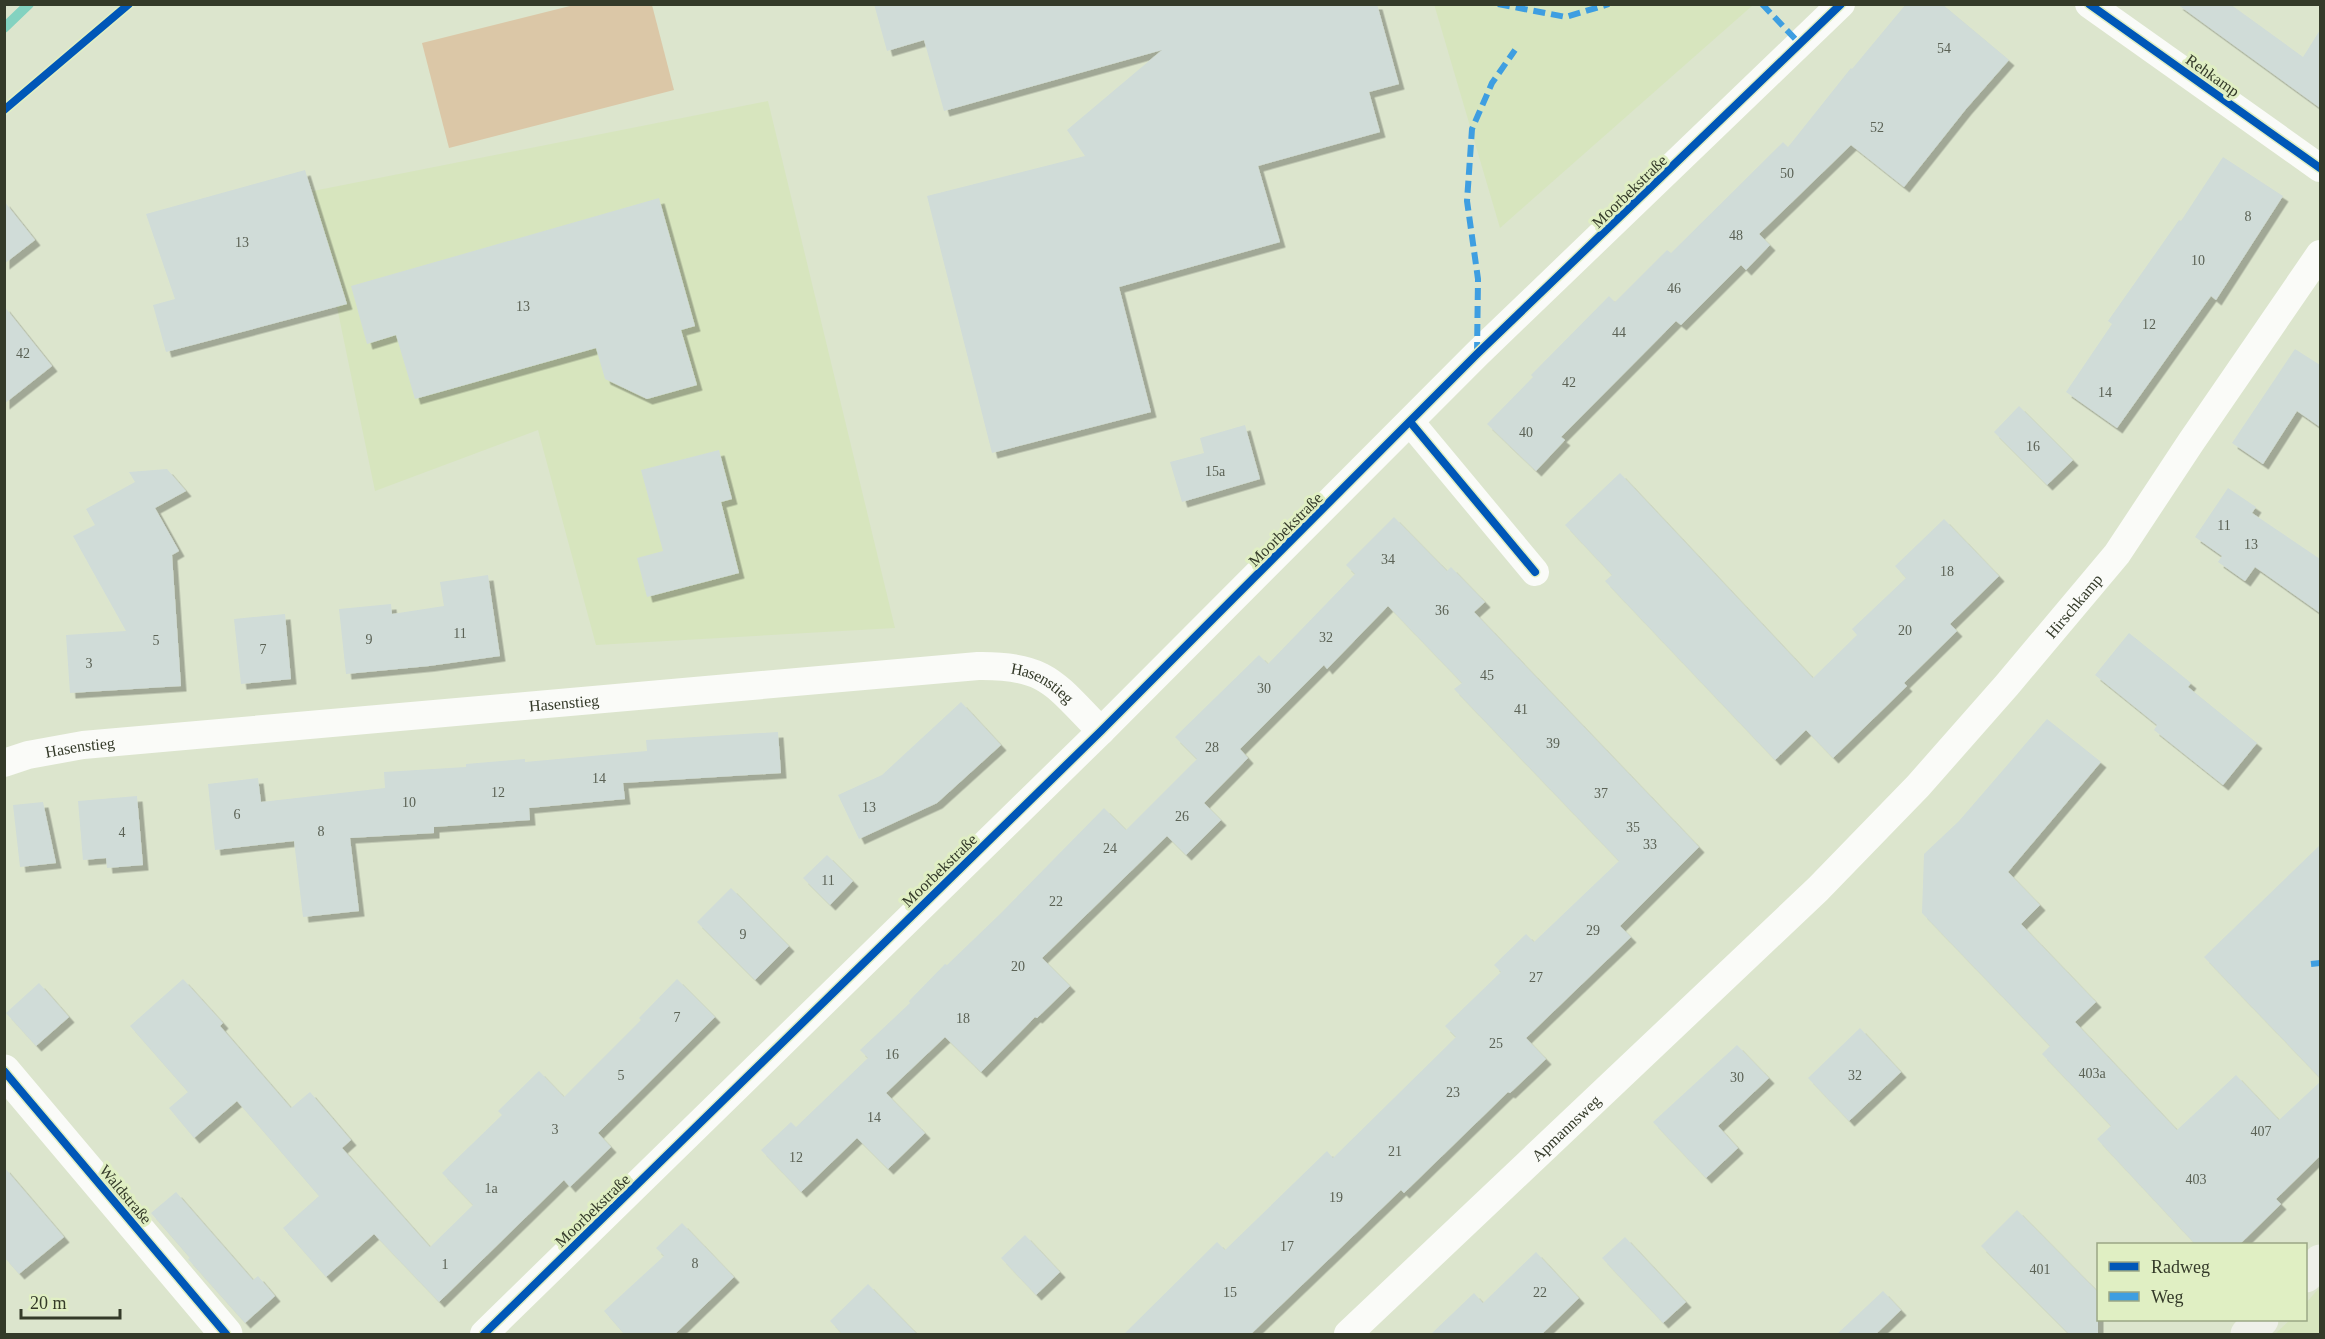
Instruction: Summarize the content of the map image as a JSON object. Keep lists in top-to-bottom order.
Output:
{
  "streets": {
    "street": [
      "Rehkamp",
      "Moorbekstraße",
      "Hirschkamp",
      "Hasenstieg",
      "Apmannsweg",
      "Waldstraße"
    ]
  },
  "crossings": [
    ["Moorbekstraße", "Hasenstieg"],
    ["Hirschkamp", "Apmannsweg"]
  ],
  "house_numbers": [
    "54",
    "52",
    "50",
    "8",
    "48",
    "13",
    "10",
    "46",
    "13",
    "12",
    "44",
    "42",
    "42",
    "14",
    "40",
    "16",
    "15a",
    "11",
    "13",
    "34",
    "18",
    "36",
    "20",
    "11",
    "32",
    "9",
    "5",
    "7",
    "3",
    "45",
    "30",
    "41",
    "39",
    "28",
    "14",
    "12",
    "37",
    "10",
    "13",
    "6",
    "26",
    "35",
    "8",
    "4",
    "33",
    "24",
    "11",
    "22",
    "29",
    "9",
    "20",
    "27",
    "7",
    "18",
    "25",
    "16",
    "403a",
    "5",
    "32",
    "30",
    "23",
    "14",
    "3",
    "407",
    "21",
    "12",
    "403",
    "1a",
    "19",
    "17",
    "8",
    "1",
    "401",
    "15",
    "22"
  ],
  "legend": ["Radweg", "Weg"],
  "scale_bar": "20 m"
}
